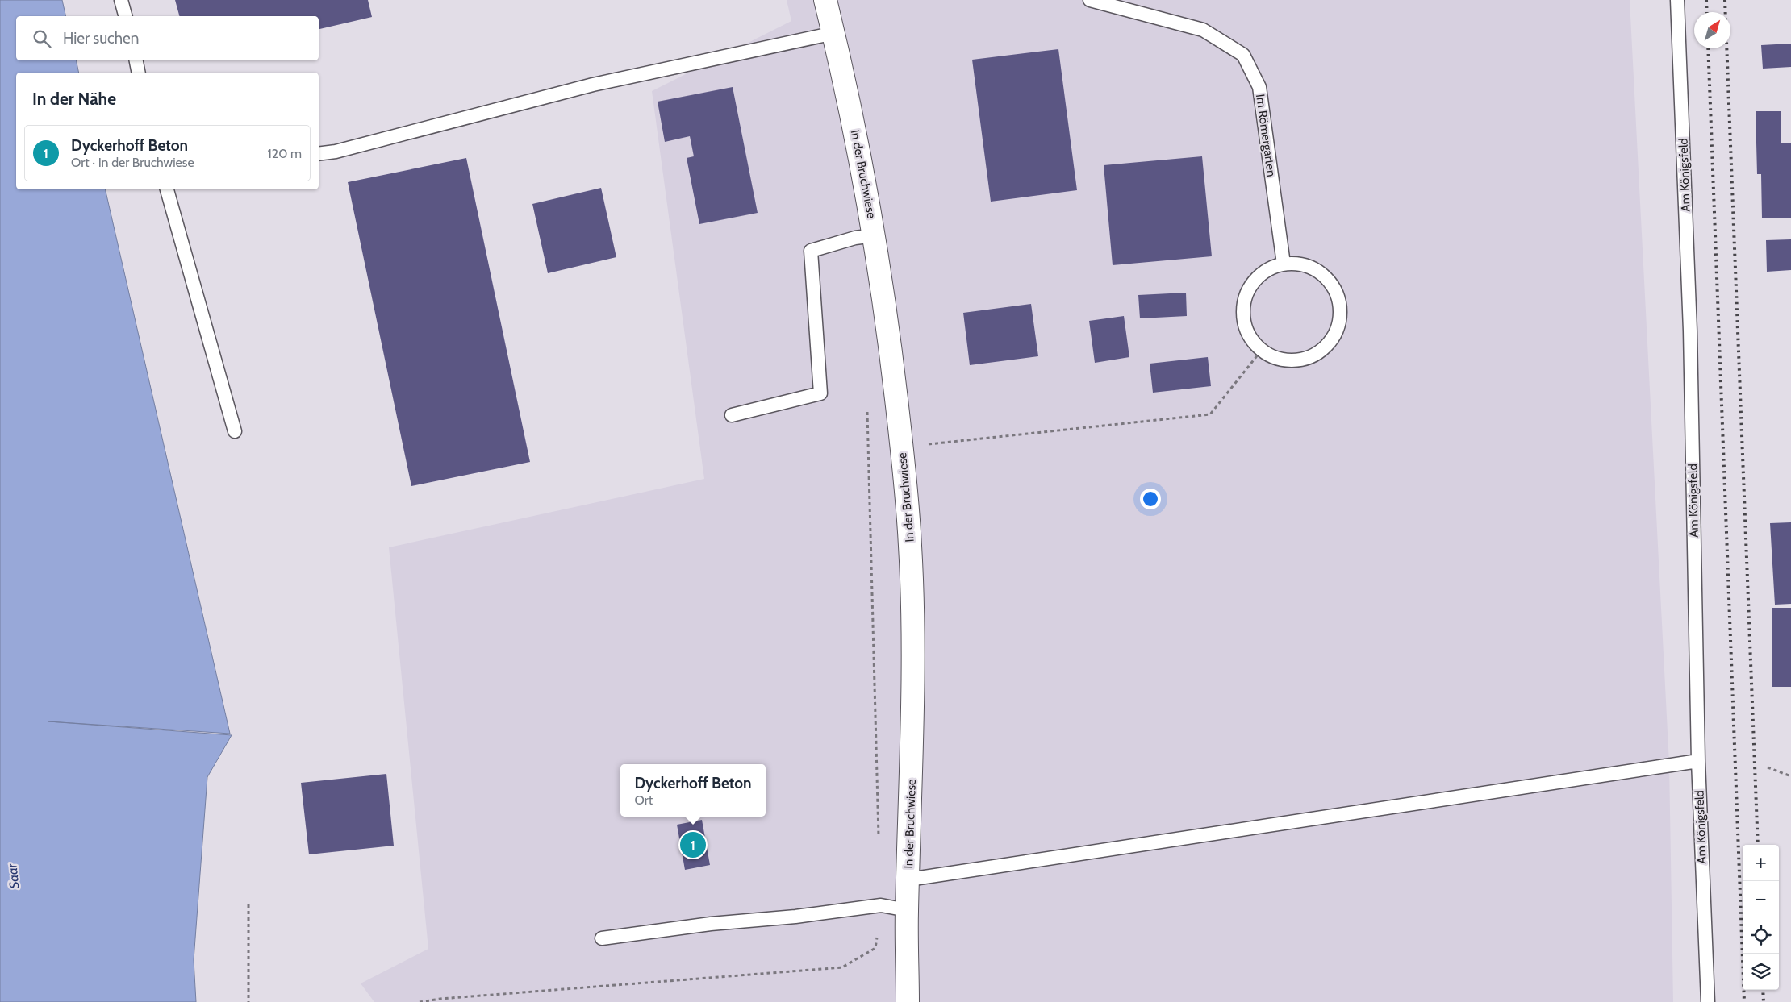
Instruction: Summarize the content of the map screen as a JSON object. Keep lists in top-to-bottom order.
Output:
{
  "streets": {
    "street": ["In der Bruchwiese"],
    "lane": ["Im Römergarten", "Am Königsfeld"]
  },
  "water": ["Saar"],
  "north": "top right",
  "page": {
    "search": "Hier suchen",
    "heading": "In der Nähe",
    "list": [
      {
        "mark": "1",
        "name": "Dyckerhoff Beton",
        "note": "Ort · In der Bruchwiese",
        "value": "120 m"
      }
    ],
    "popup": ["Dyckerhoff Beton", "Ort"],
    "pins": "1",
    "map_buttons": ["+", "−"]
  }
}
